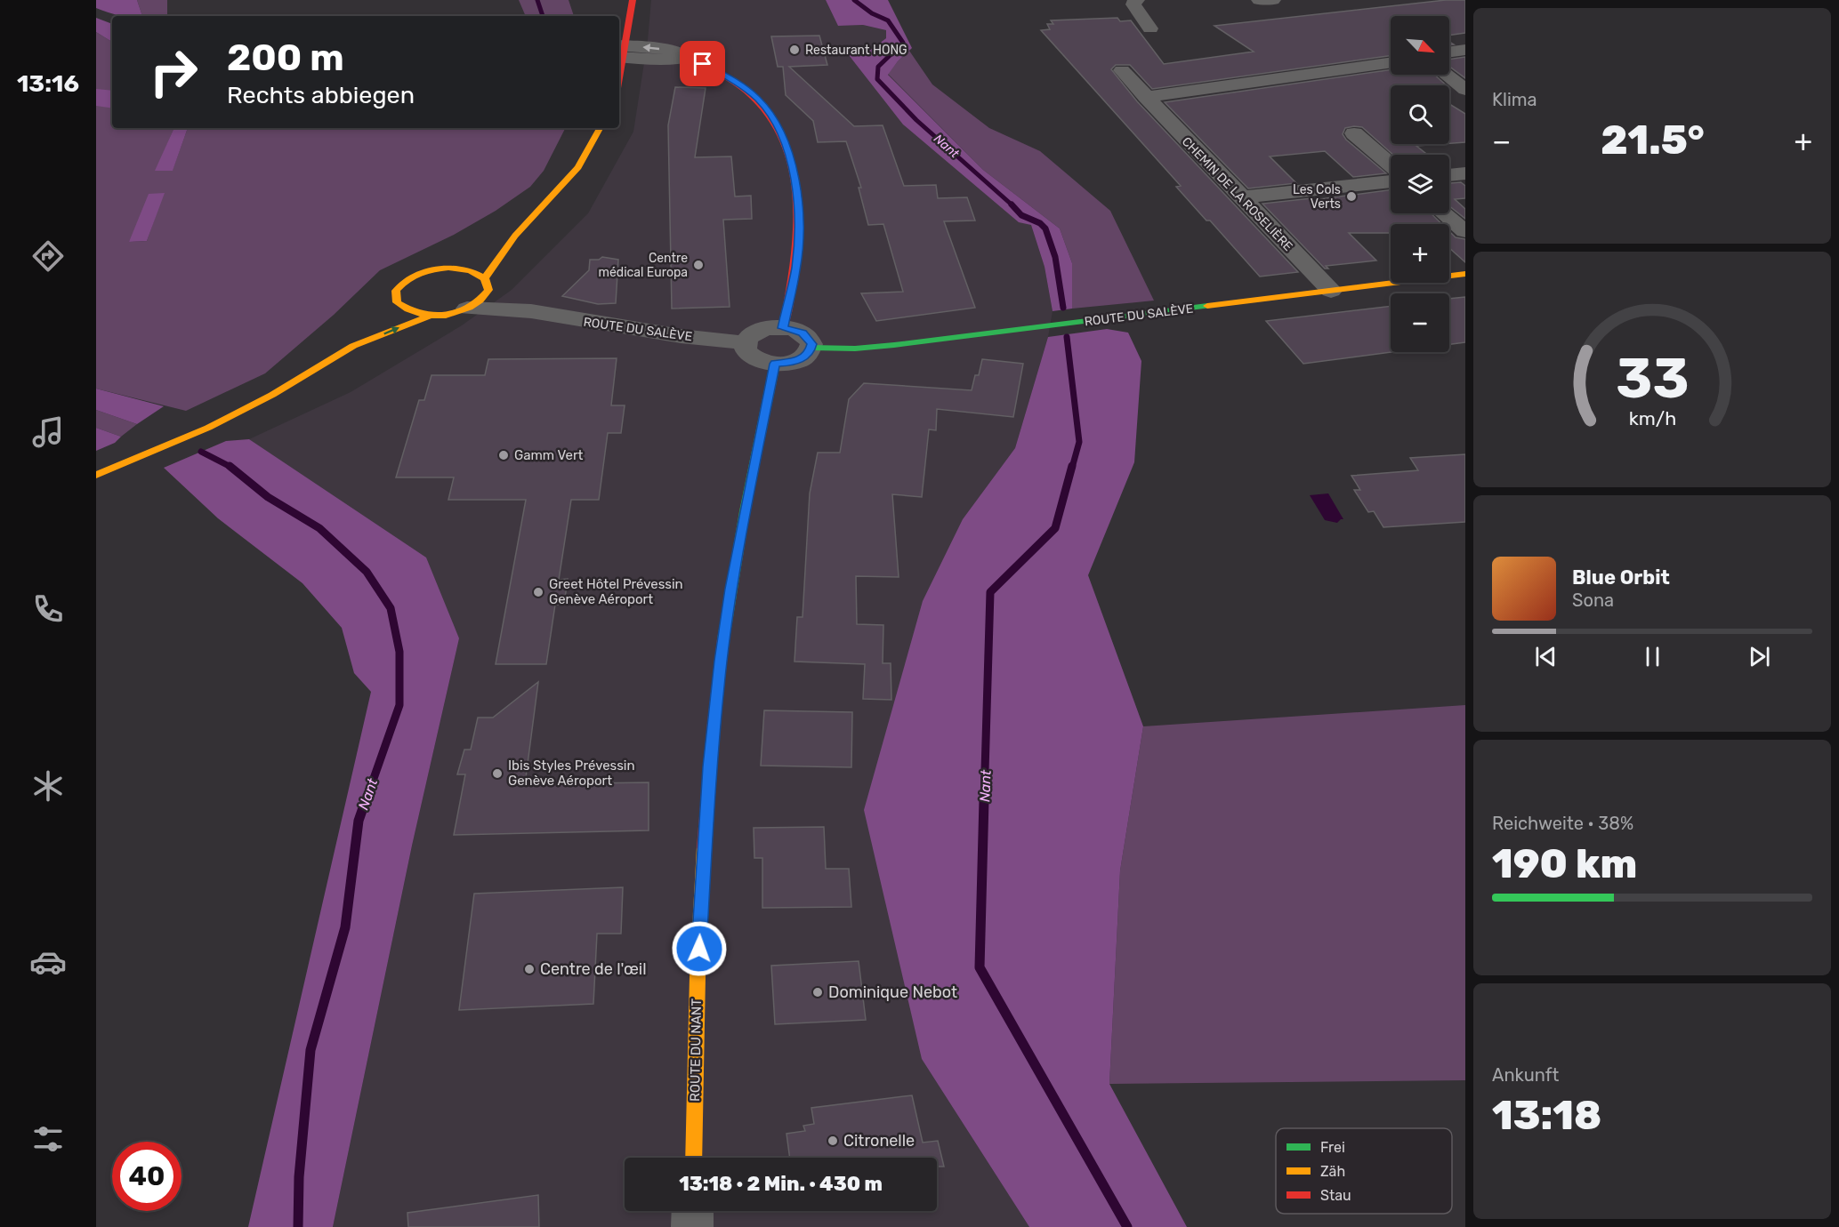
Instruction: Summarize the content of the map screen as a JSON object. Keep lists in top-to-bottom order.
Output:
{
  "streets": {
    "street": ["CHEMIN DE LA ROSELIÈRE", "ROUTE DU SALÈVE", "ROUTE DU NANT"]
  },
  "crossings": [
    ["CHEMIN DE LA ROSELIÈRE", "ROUTE DU SALÈVE"]
  ],
  "water": ["Nant"],
  "places": [
    "Restaurant HONG",
    "Les Cols Verts",
    "Centre médical Europa",
    "Gamm Vert",
    "Greet Hôtel Prévessin Genève Aéroport",
    "Ibis Styles Prévessin Genève Aéroport",
    "Centre de l'œil",
    "Dominique Nebot",
    "Citronelle"
  ],
  "legend": ["Frei", "Zäh", "Stau"],
  "north": "bottom right",
  "page": {
    "tabs": "13:16",
    "tile": [
      "Klima",
      ["Reichweite · 38%", "190 km"],
      ["Ankunft", "13:18"]
    ],
    "map_buttons": ["+", "−"],
    "turn": ["200 m", "Rechts abbiegen"],
    "heat": ["−", "21.5°", "+"],
    "song": ["Blue Orbit", "Sona"],
    "limit": "40",
    "trip": "13:18 · 2 Min. · 430 m",
    "gauge": ["33", "km/h"]
  }
}
